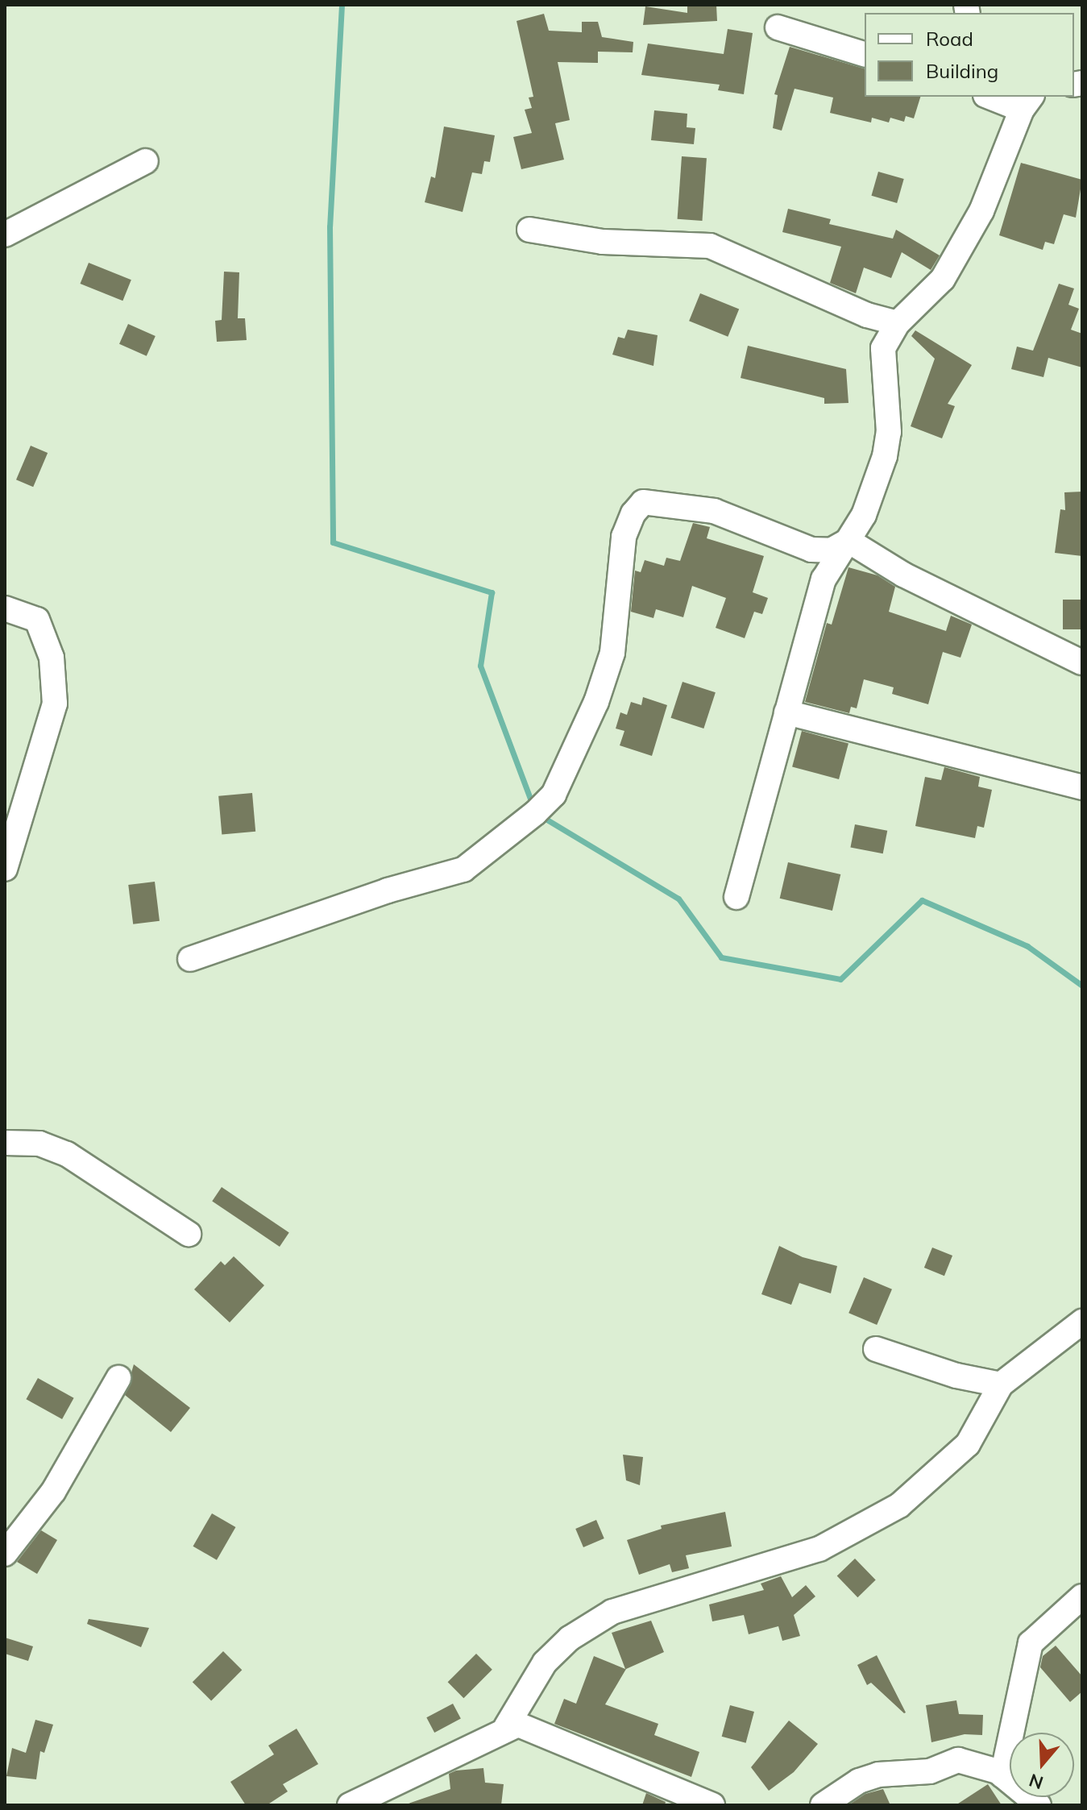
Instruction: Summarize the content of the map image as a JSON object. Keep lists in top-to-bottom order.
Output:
{
  "legend": ["Road", "Building"],
  "north": "bottom"
}
